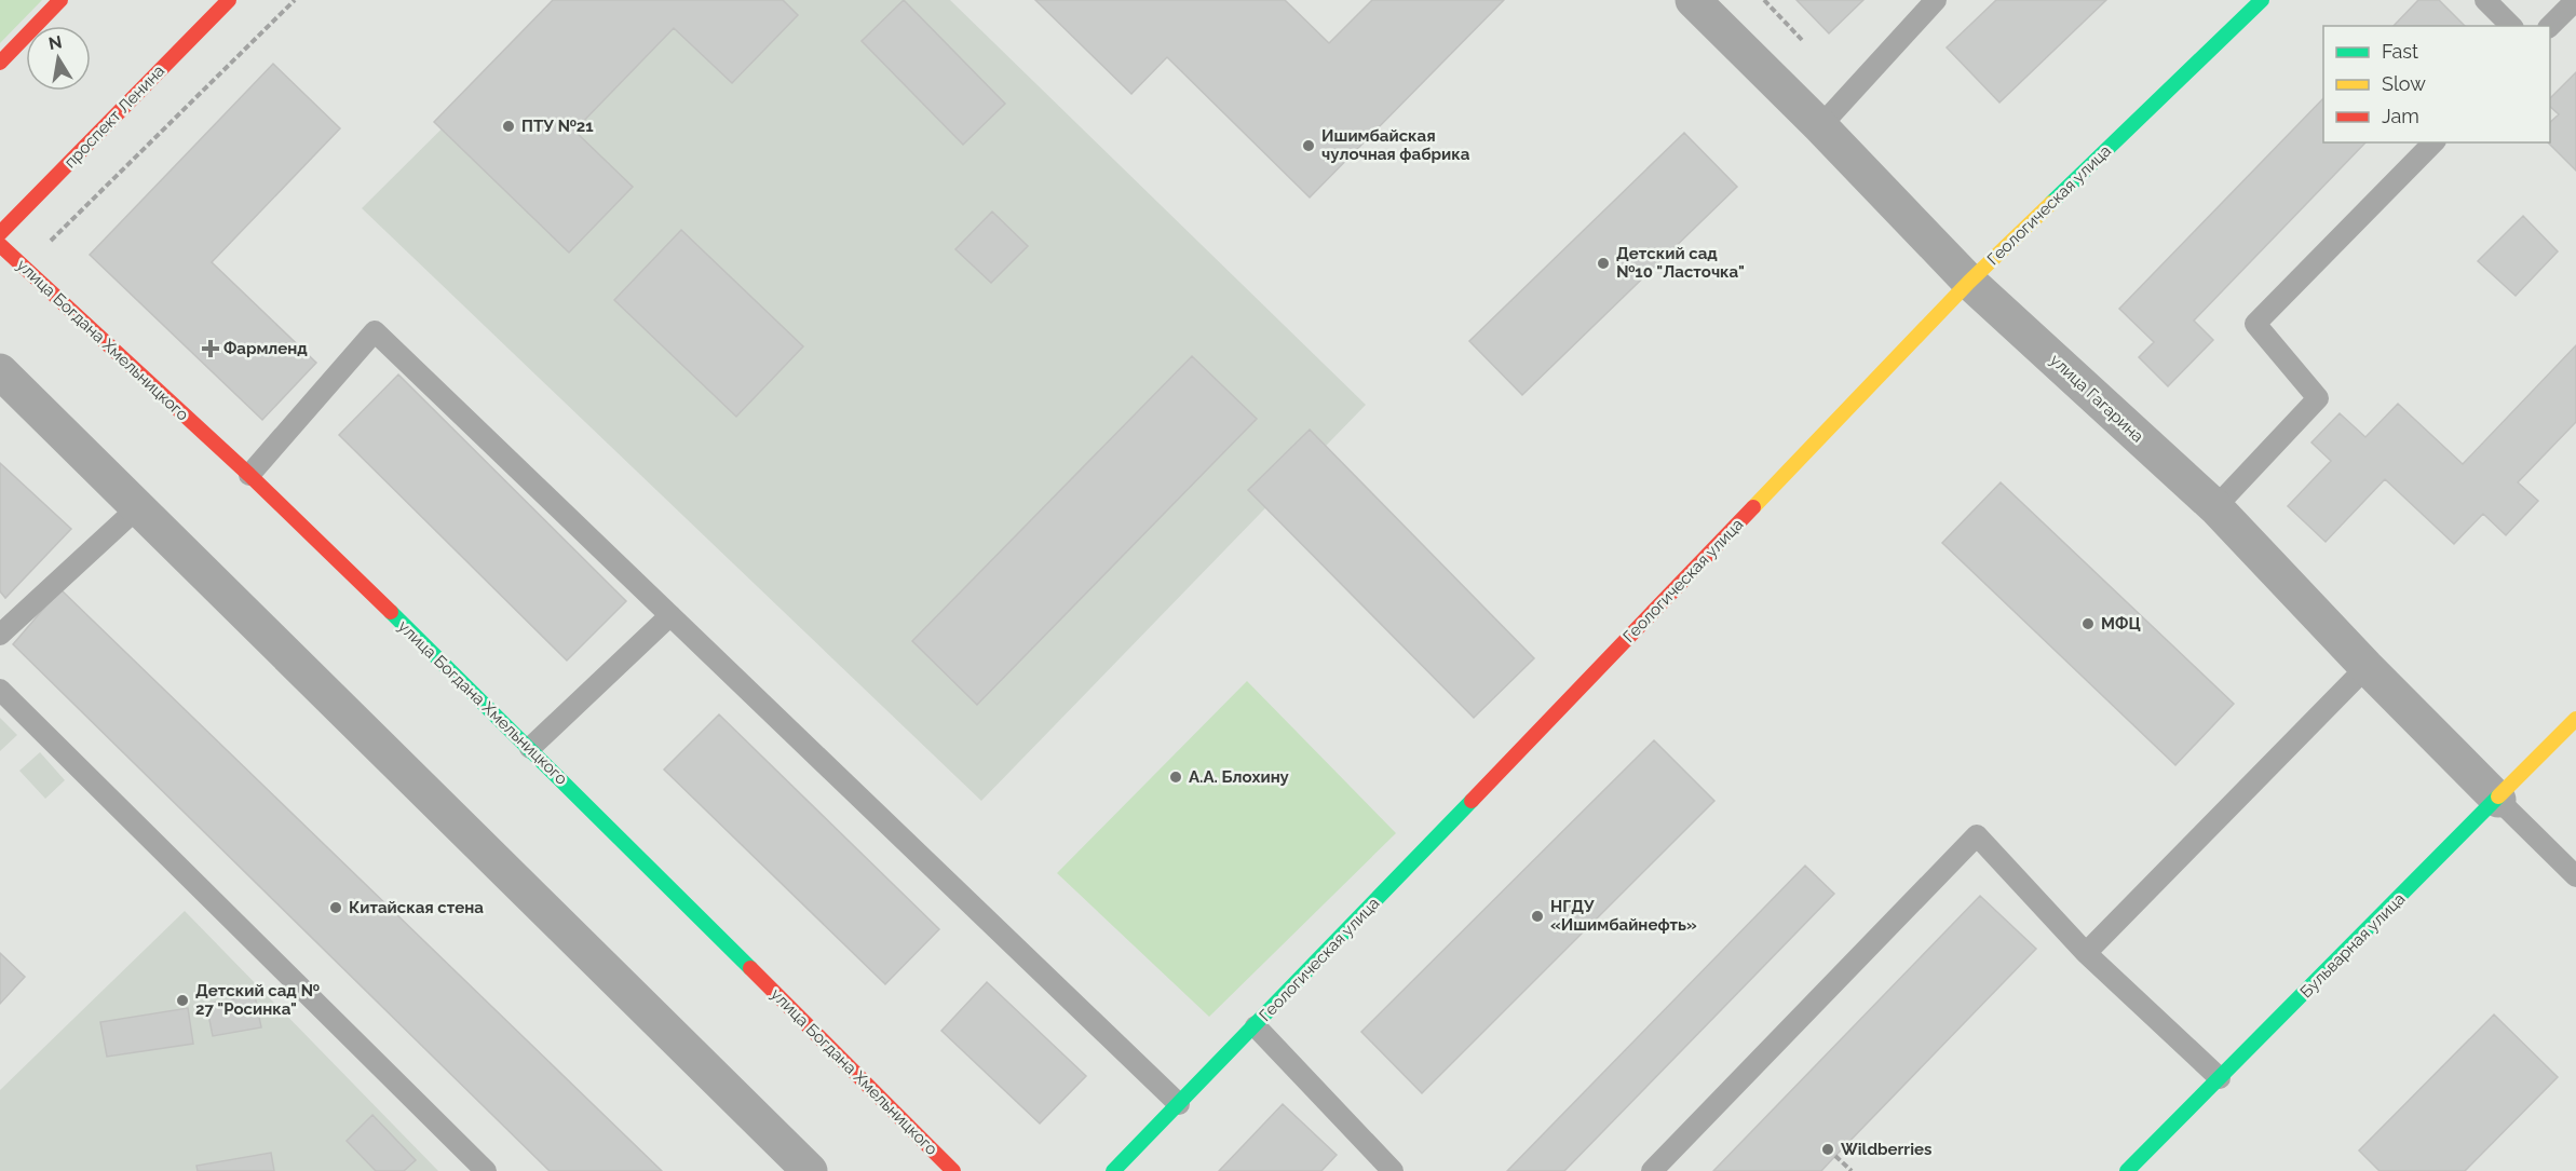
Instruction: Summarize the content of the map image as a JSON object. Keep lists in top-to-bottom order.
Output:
{
  "streets": {
    "street": [
      "проспект Ленина",
      "Геологическая улица",
      "улица Богдана Хмельницкого",
      "улица Гагарина",
      "Бульварная улица"
    ]
  },
  "crossings": [
    ["Геологическая улица", "улица Гагарина"],
    ["улица Гагарина", "Бульварная улица"]
  ],
  "places": {
    "other": [
      "ПТУ №21",
      "Ишимбайская чулочная фабрика",
      "Детский сад №10 \"Ласточка\"",
      "МФЦ",
      "А.А. Блохину",
      "Китайская стена",
      "НГДУ «Ишимбайнефть»",
      "Детский сад № 27 \"Росинка\"",
      "Wildberries"
    ],
    "health": ["Фармленд"]
  },
  "legend": ["Fast", "Slow", "Jam"],
  "north": "top"
}
